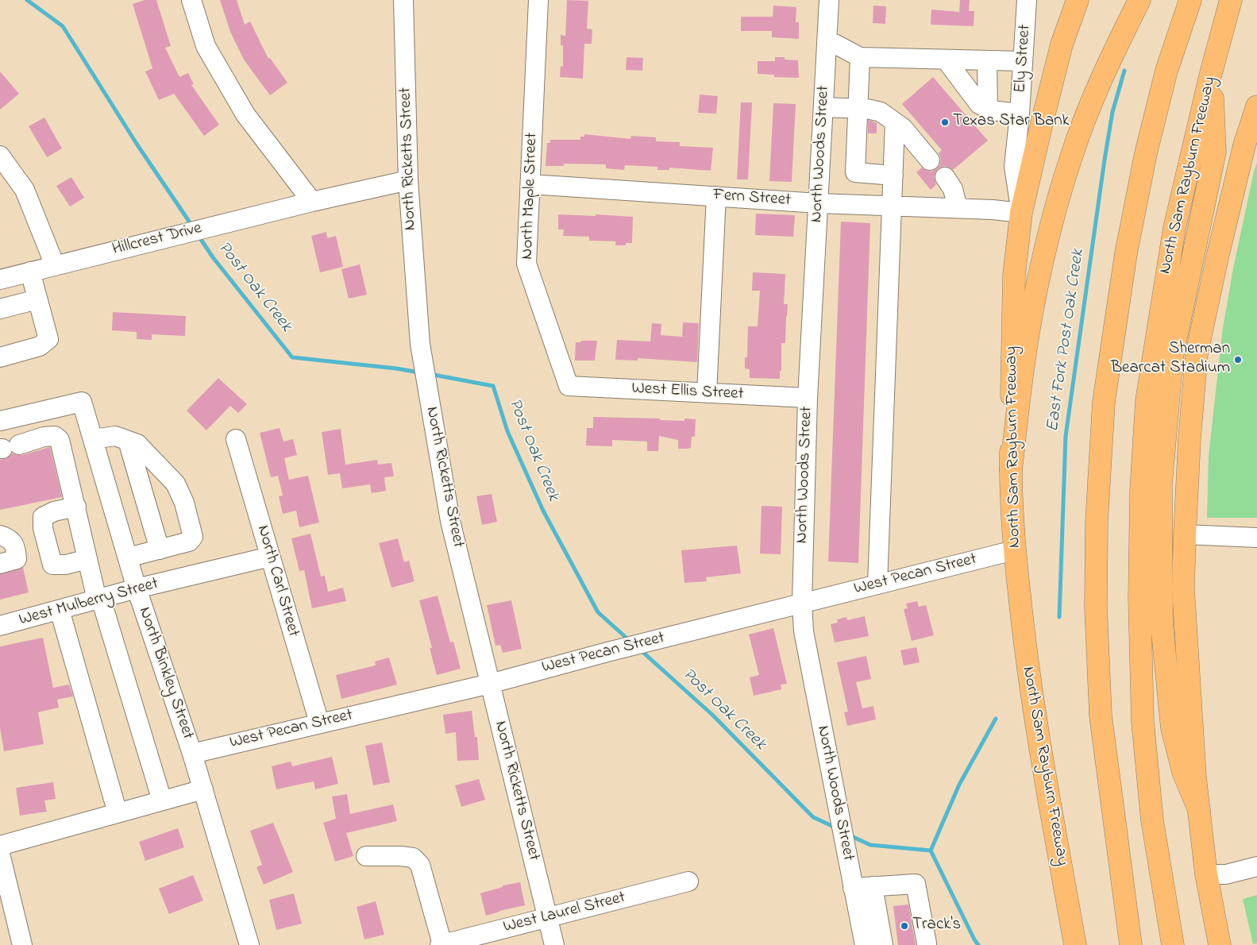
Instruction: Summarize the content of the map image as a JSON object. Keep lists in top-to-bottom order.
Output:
{
  "streets": {
    "main road": ["North Sam Rayburn Freeway"],
    "street": [
      "Ely Street",
      "North Woods Street",
      "North Ricketts Street",
      "North Maple Street",
      "Fern Street",
      "Hillcrest Drive",
      "West Ellis Street",
      "West Pecan Street",
      "North Carl Street",
      "West Mulberry Street",
      "North Binkley Street",
      "West Laurel Street"
    ]
  },
  "crossings": [
    ["Ely Street", "North Sam Rayburn Freeway"],
    ["Ely Street", "Fern Street"],
    ["North Woods Street", "Fern Street"],
    ["North Woods Street", "West Ellis Street"],
    ["North Woods Street", "West Pecan Street"],
    ["North Ricketts Street", "Hillcrest Drive"],
    ["North Ricketts Street", "West Pecan Street"],
    ["North Ricketts Street", "West Laurel Street"],
    ["North Sam Rayburn Freeway", "Fern Street"],
    ["North Sam Rayburn Freeway", "West Pecan Street"],
    ["North Maple Street", "Fern Street"],
    ["North Maple Street", "West Ellis Street"],
    ["West Pecan Street", "North Carl Street"],
    ["West Pecan Street", "North Binkley Street"],
    ["North Carl Street", "West Mulberry Street"],
    ["West Mulberry Street", "North Binkley Street"]
  ],
  "water": ["Post Oak Creek", "East Fork Post Oak Creek"],
  "places": ["Texas Star Bank", "Sherman Bearcat Stadium", "Track's"]
}
